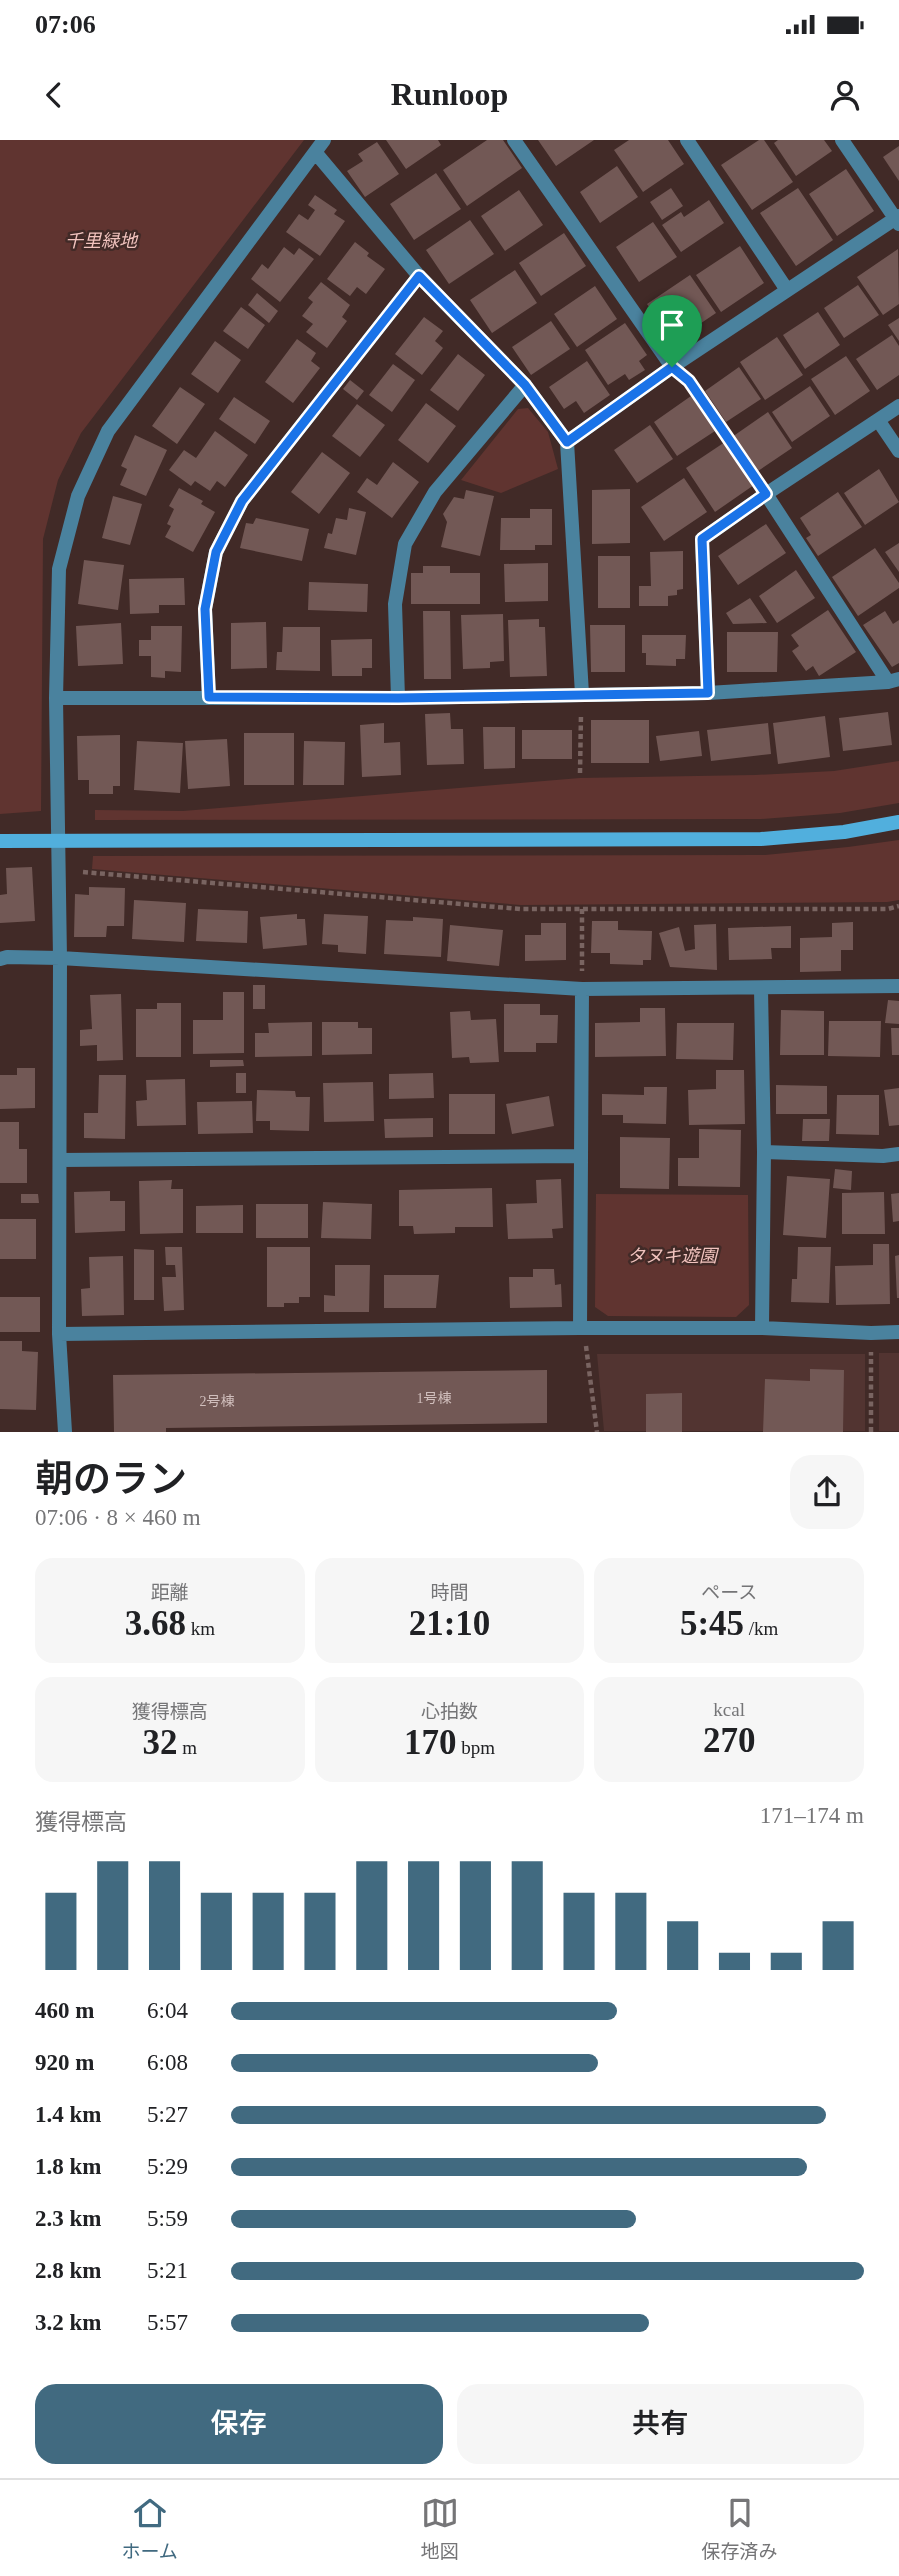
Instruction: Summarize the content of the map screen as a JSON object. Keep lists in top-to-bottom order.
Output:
{
  "parks": ["千里緑地", "タヌキ遊園"],
  "house_numbers": ["1号棟", "2号棟"],
  "page": {
    "status": "07:06",
    "header": "Runloop",
    "heading": ["朝のラン", "07:06 · 8 × 460 m"],
    "stats": [
      ["距離", "3.68 km"],
      ["時間", "21:10"],
      ["ペース", "5:45 /km"],
      ["獲得標高", "32 m"],
      ["心拍数", "170 bpm"],
      ["kcal", "270"]
    ],
    "chart": ["獲得標高", "171–174 m"],
    "list": [
      {
        "name": "460 m",
        "note": "6:04"
      },
      {
        "name": "920 m",
        "note": "6:08"
      },
      {
        "name": "1.4 km",
        "note": "5:27"
      },
      {
        "name": "1.8 km",
        "note": "5:29"
      },
      {
        "name": "2.3 km",
        "note": "5:59"
      },
      {
        "name": "2.8 km",
        "note": "5:21"
      },
      {
        "name": "3.2 km",
        "note": "5:57"
      }
    ],
    "buttons": ["保存", "共有"],
    "tabs": ["ホーム", "地図", "保存済み"]
  }
}
